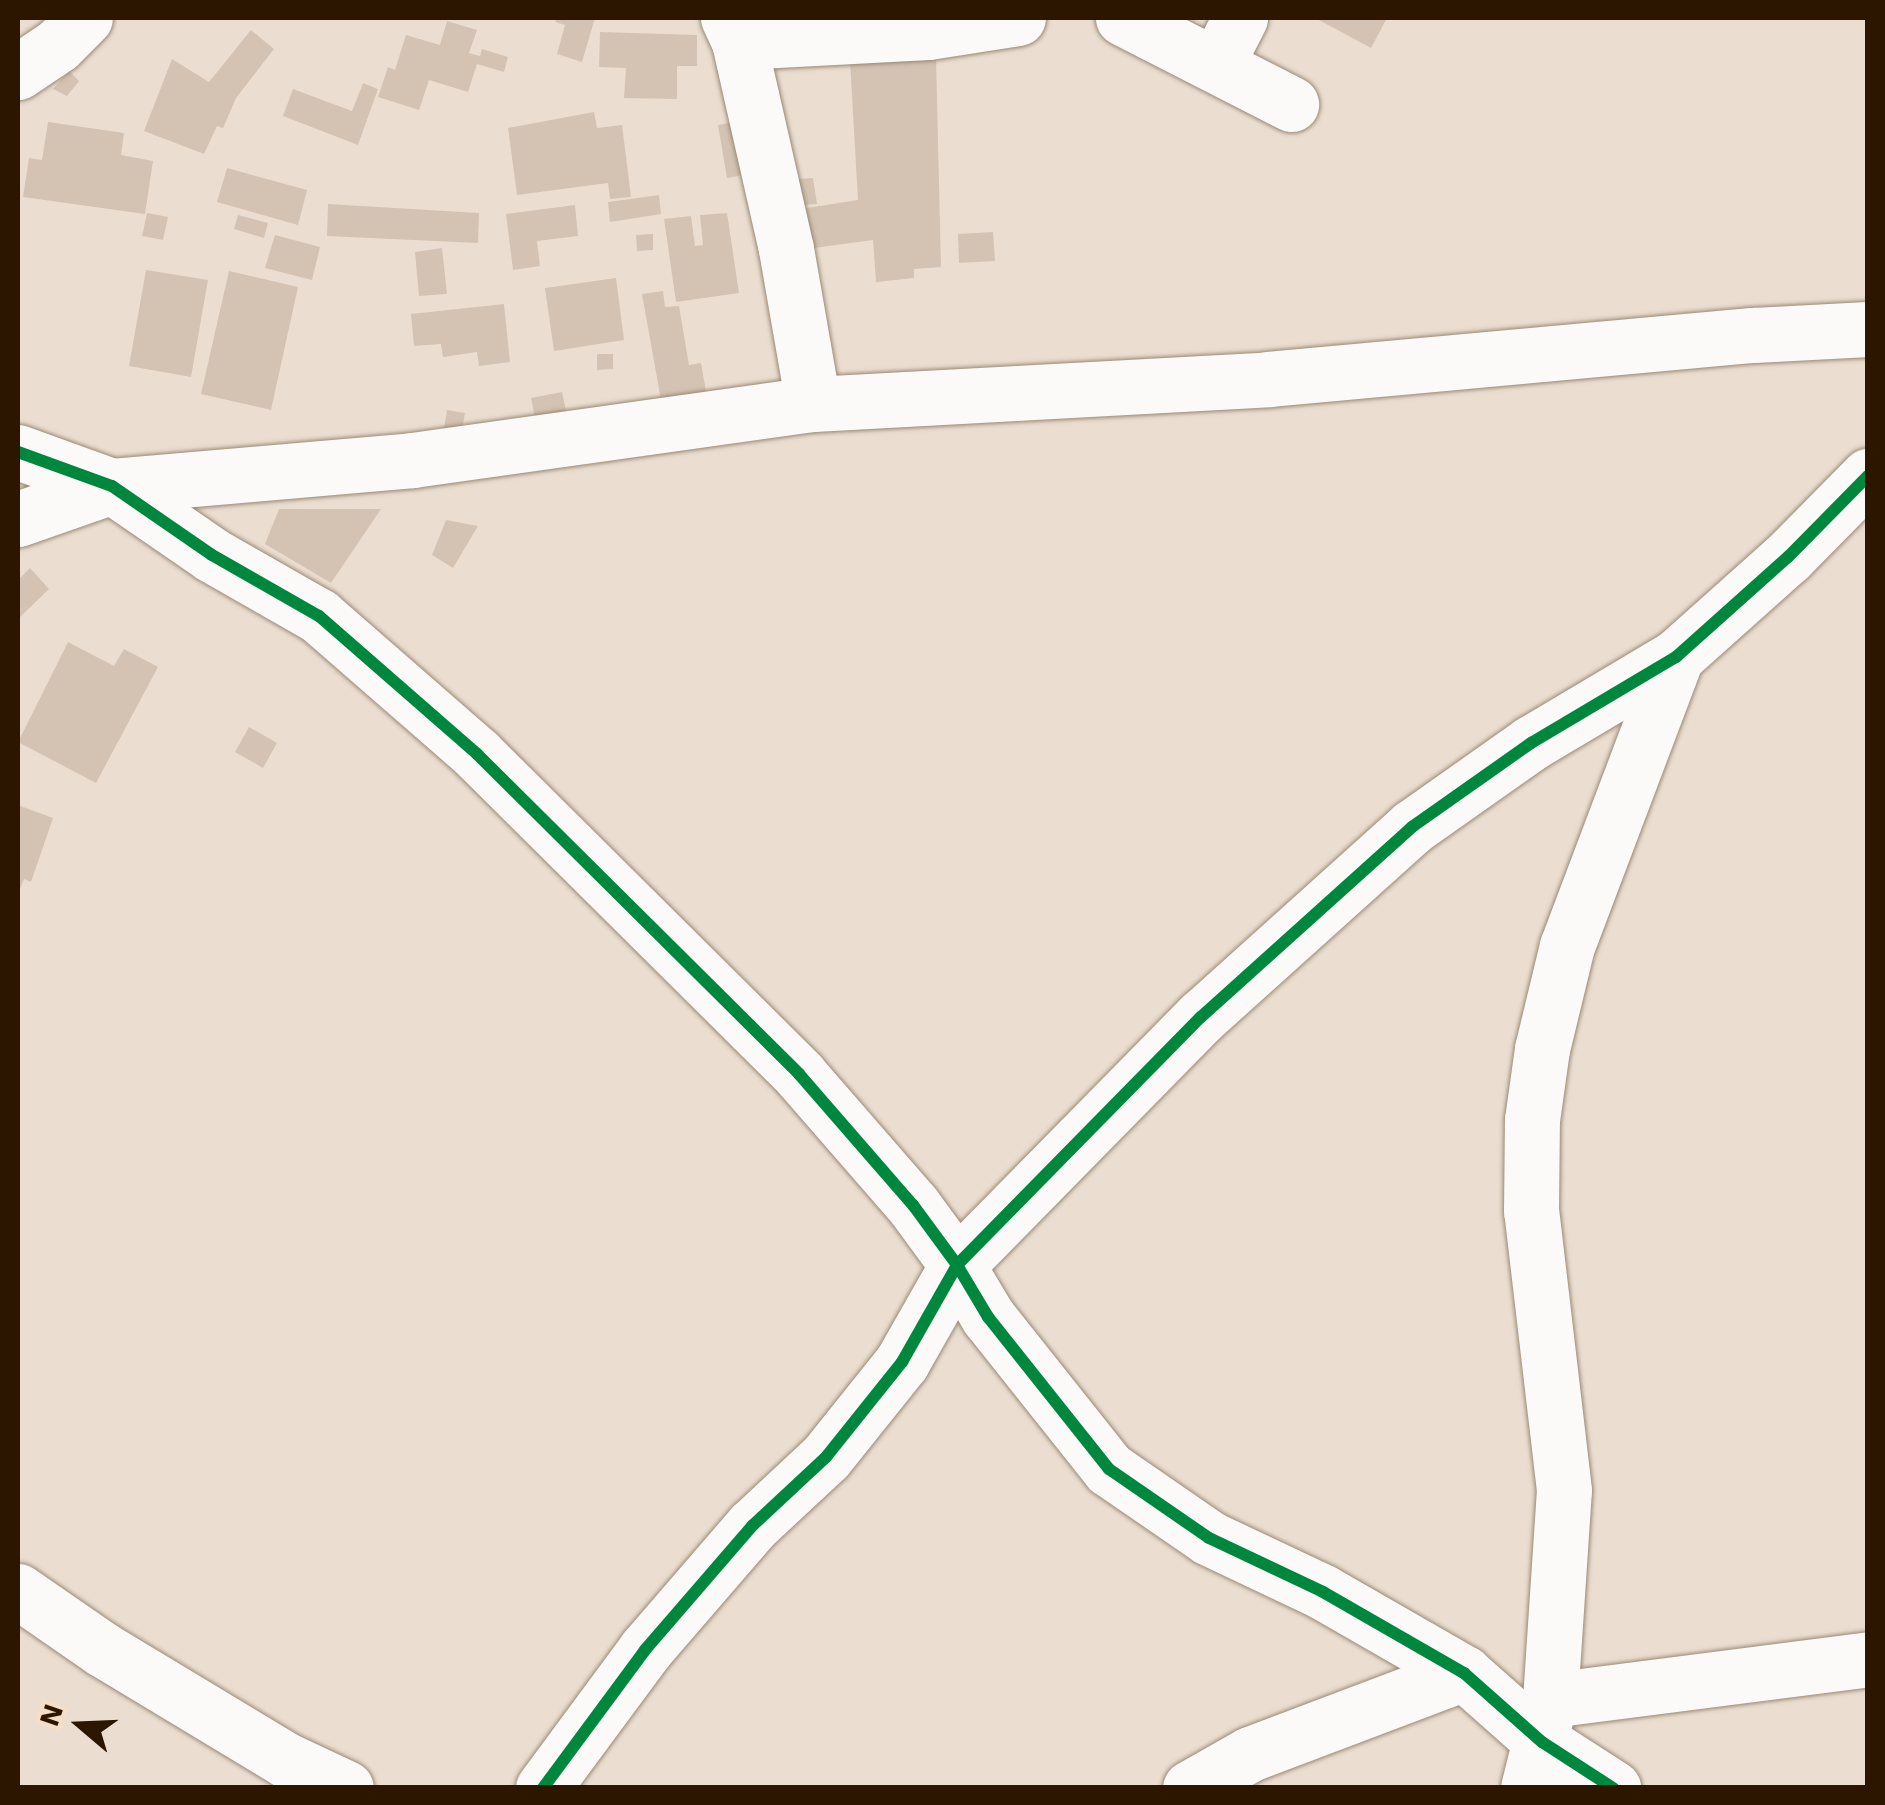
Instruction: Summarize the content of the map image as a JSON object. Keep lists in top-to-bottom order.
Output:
{
  "north": "left"
}
